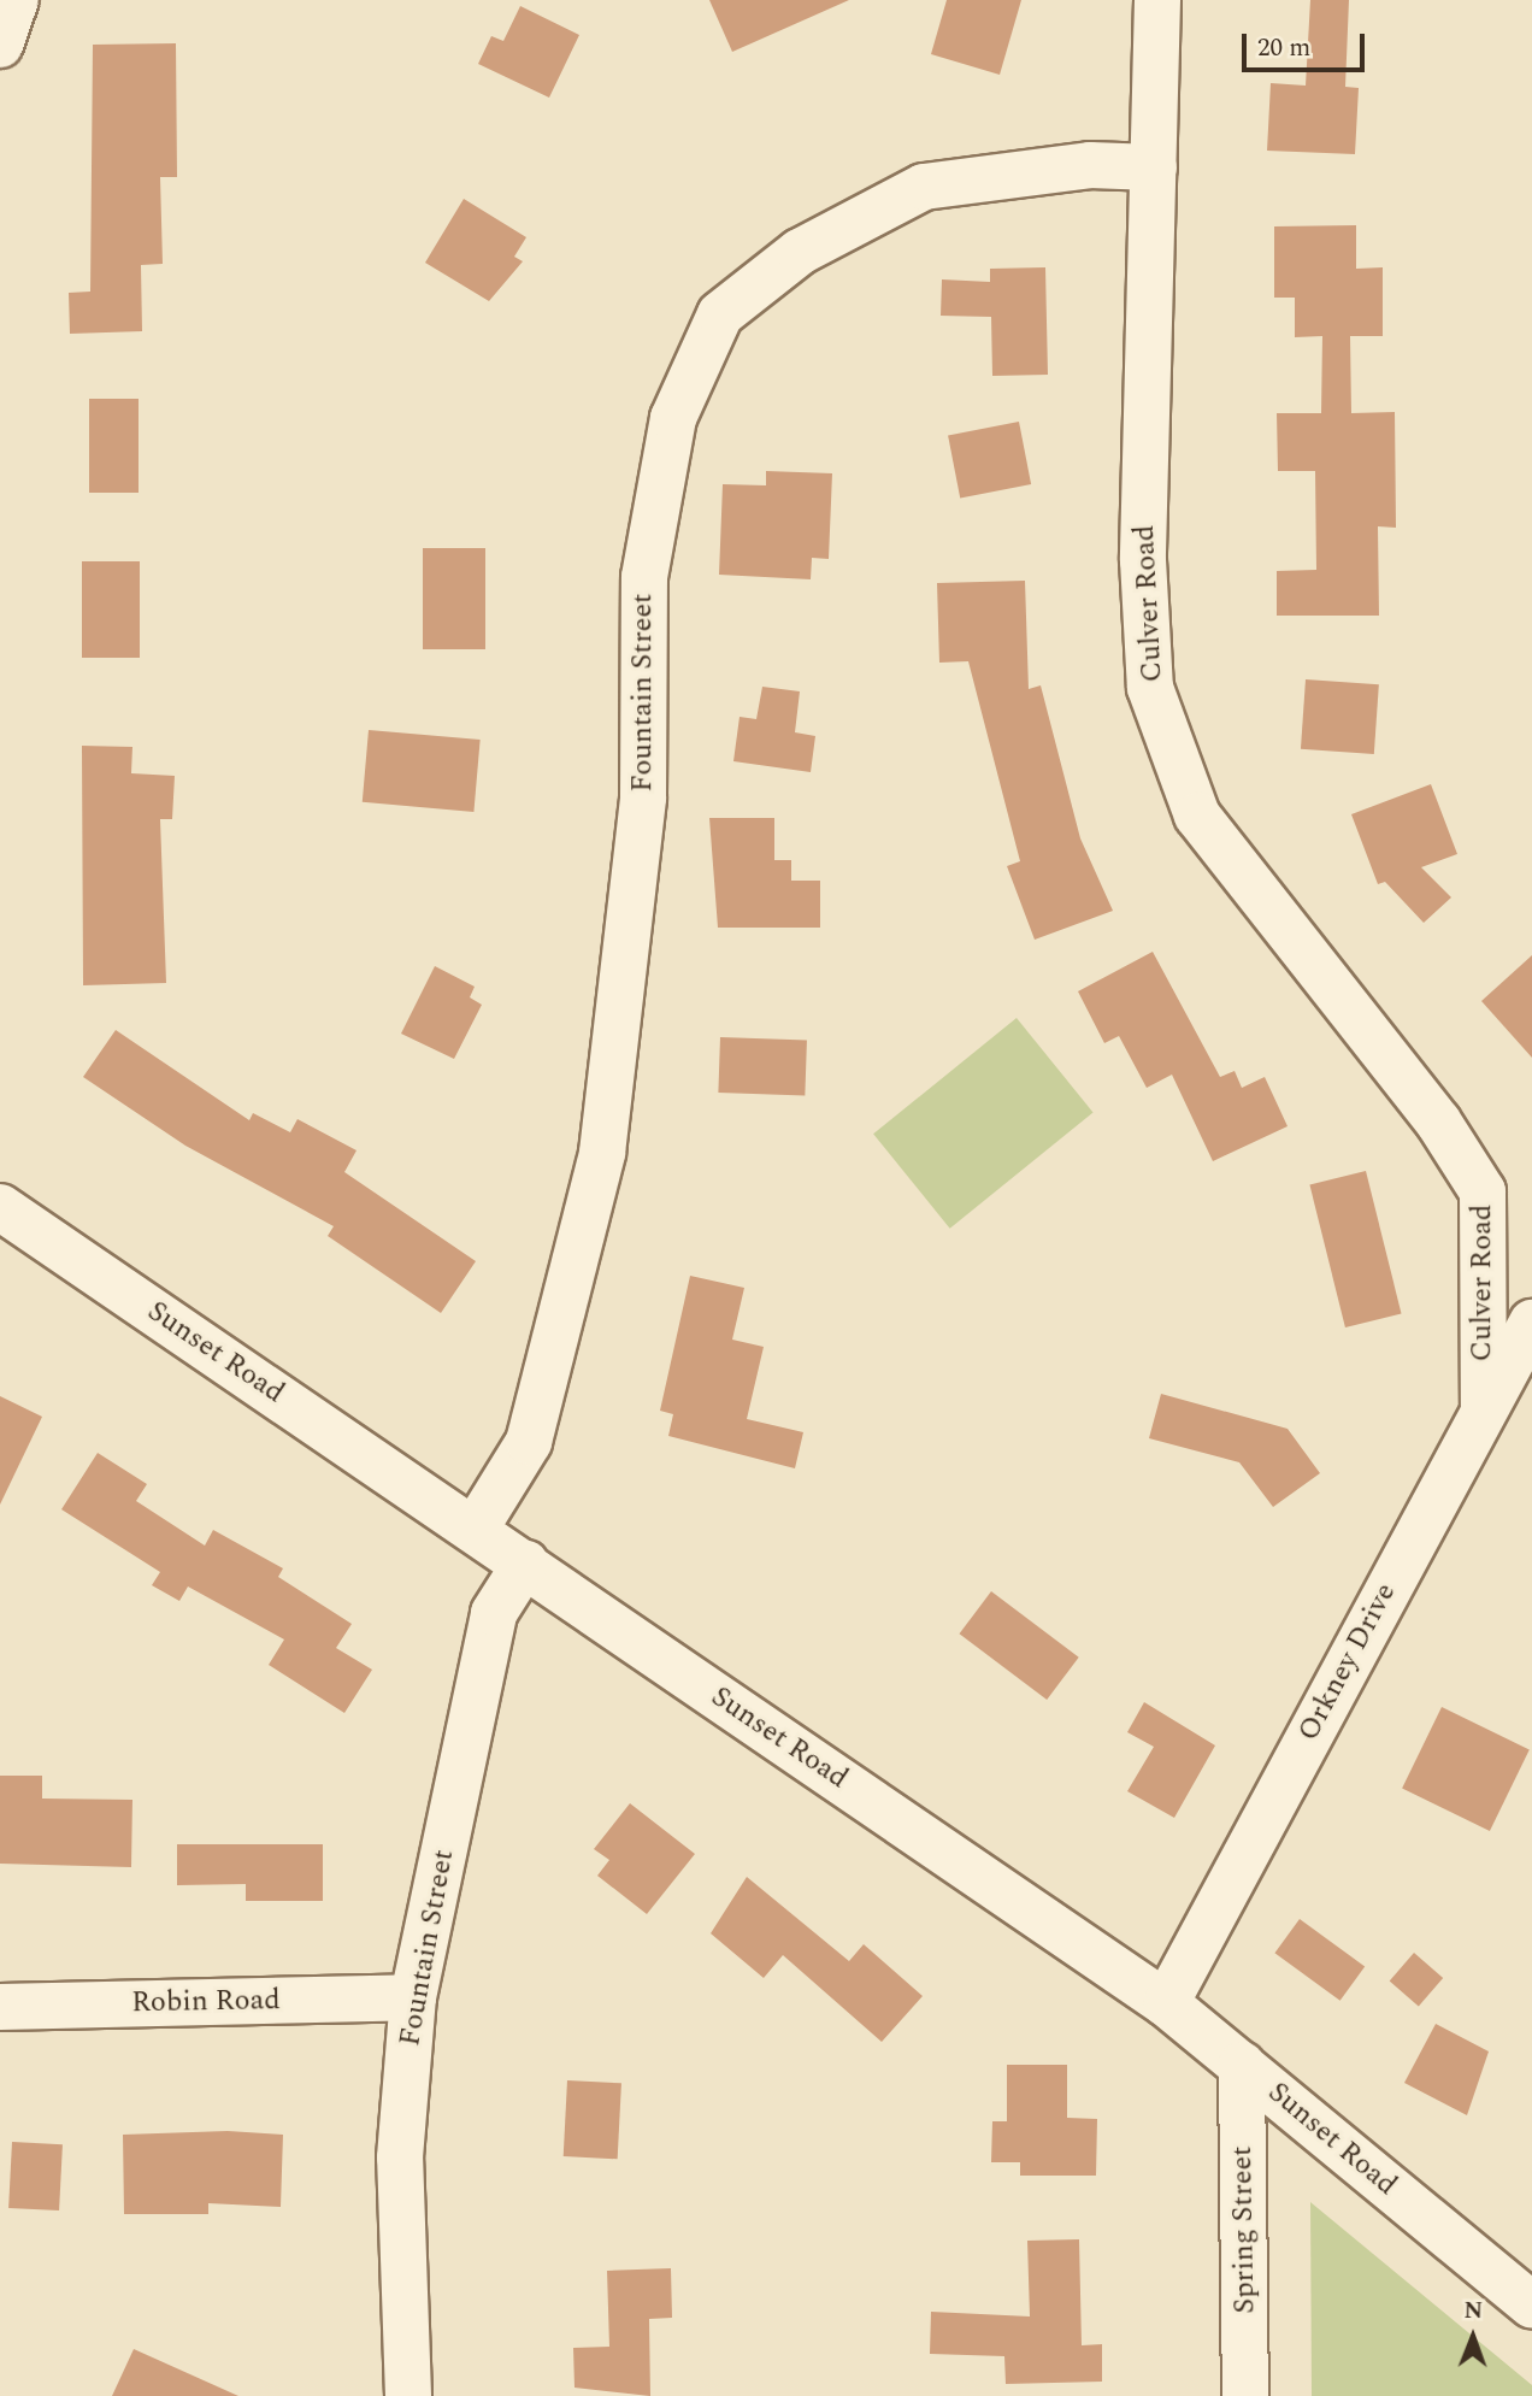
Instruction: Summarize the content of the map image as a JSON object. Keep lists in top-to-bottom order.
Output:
{
  "streets": {
    "street": [
      "Culver Road",
      "Fountain Street",
      "Sunset Road",
      "Orkney Drive",
      "Robin Road",
      "Spring Street"
    ]
  },
  "crossings": [
    ["Culver Road", "Fountain Street"],
    ["Culver Road", "Orkney Drive"],
    ["Fountain Street", "Sunset Road"],
    ["Fountain Street", "Robin Road"],
    ["Sunset Road", "Orkney Drive"],
    ["Sunset Road", "Spring Street"]
  ],
  "scale_bar": "20 m",
  "north": "top"
}
